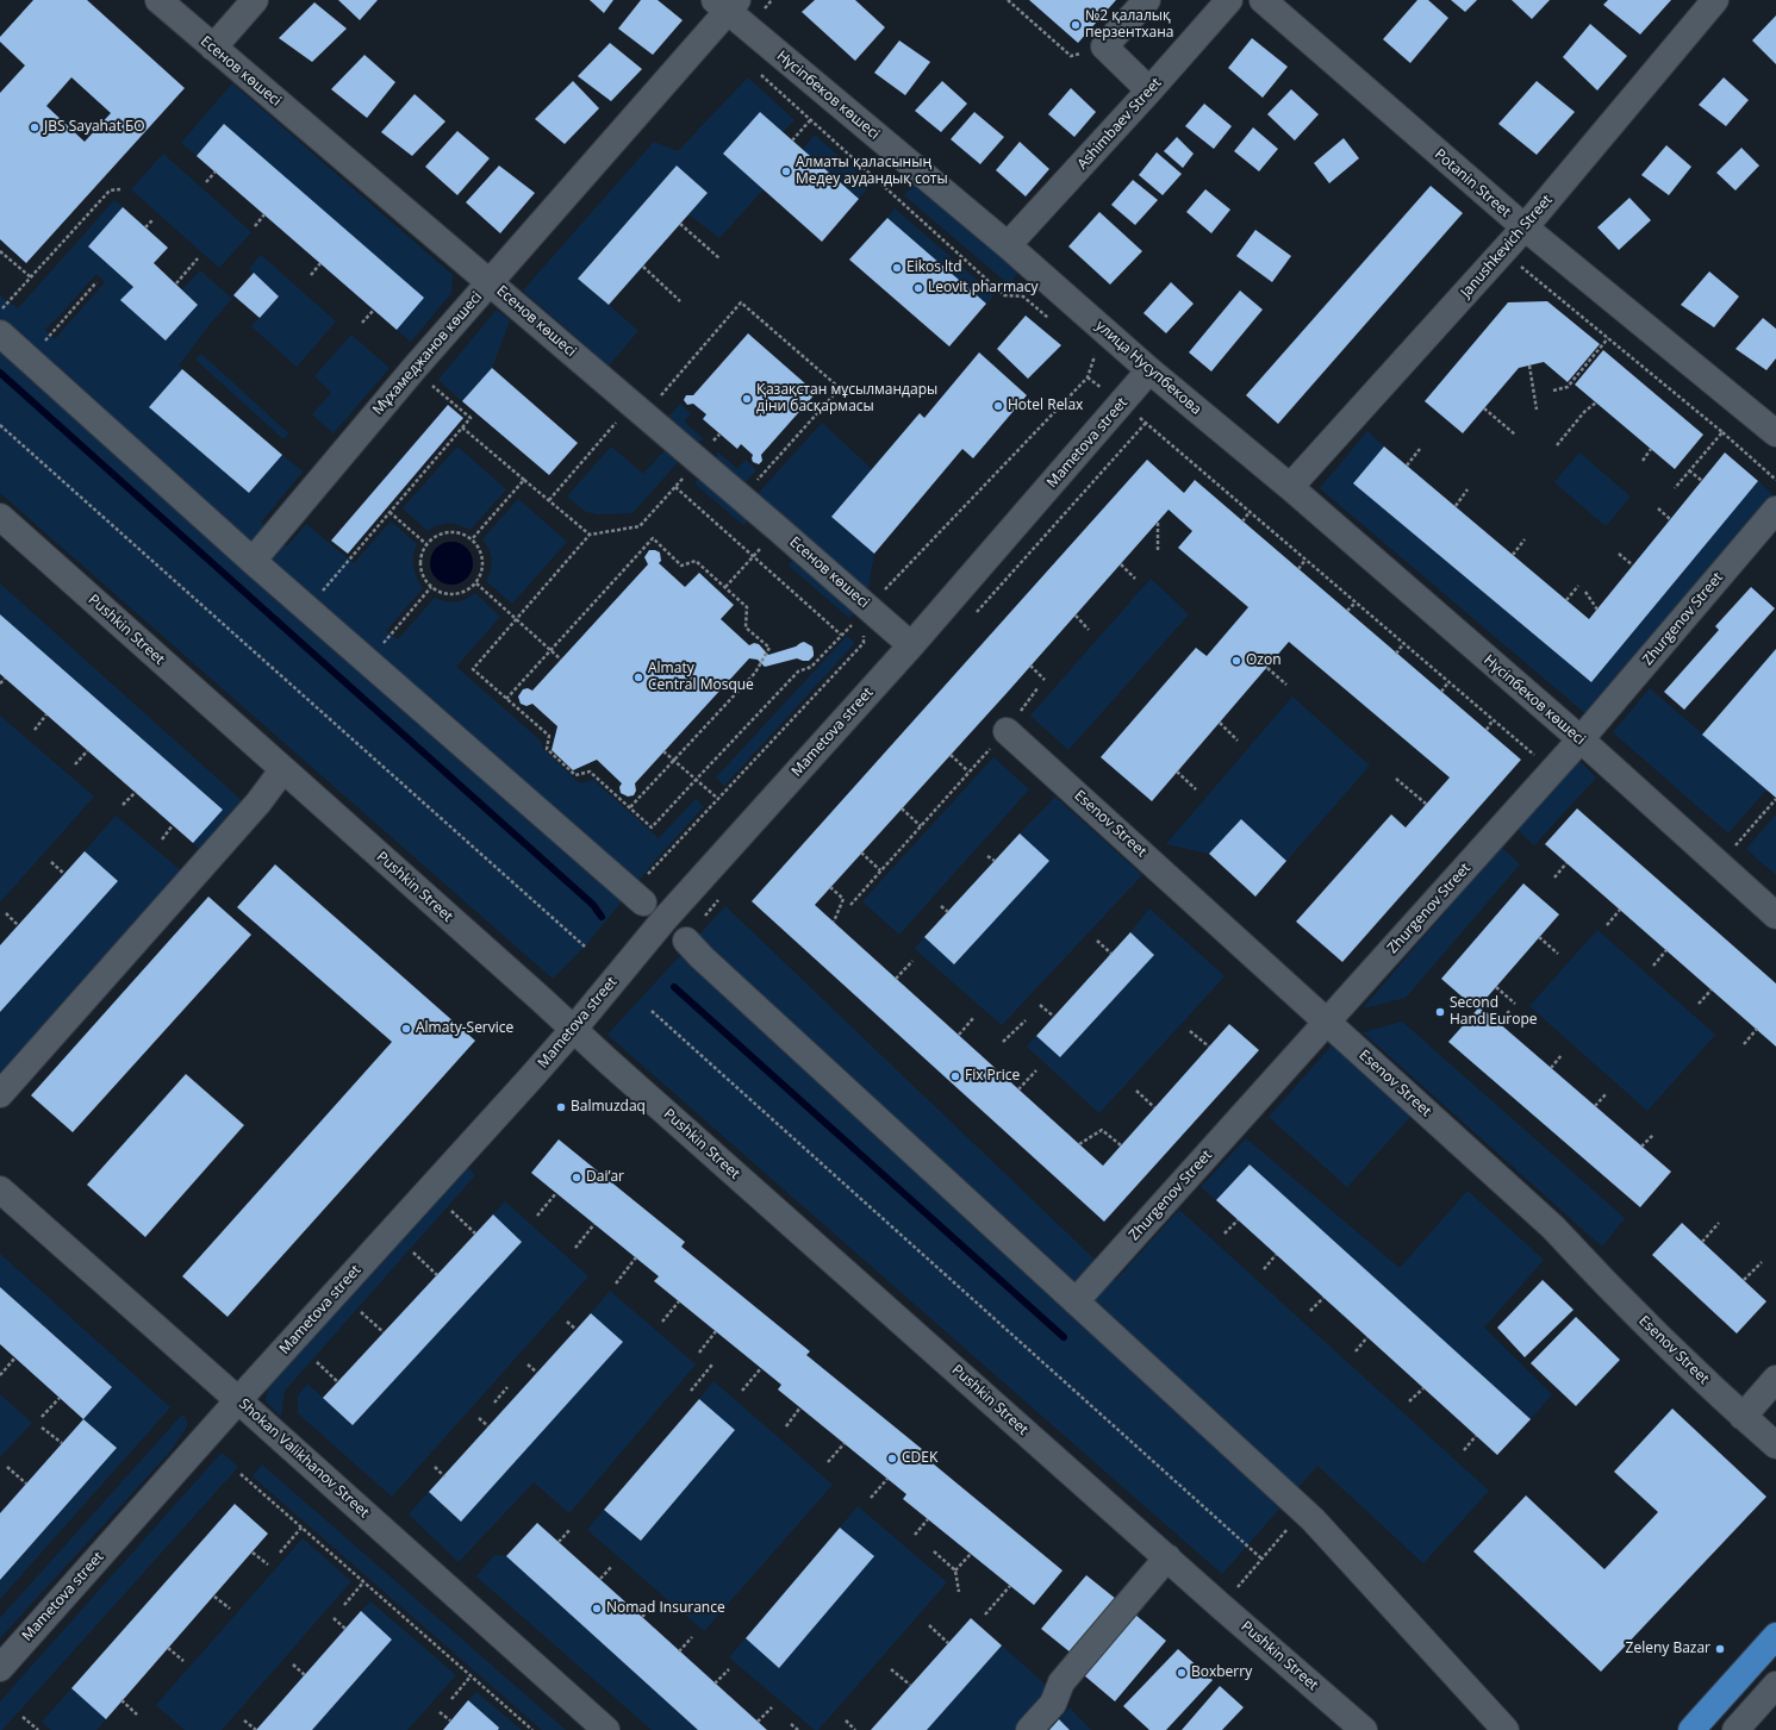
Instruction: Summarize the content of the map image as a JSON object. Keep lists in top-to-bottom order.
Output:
{
  "streets": {
    "street": [
      "Есенов көшесі",
      "Нүсіпбеков көшесі",
      "Ashimbaev Street",
      "Potanin Street",
      "Janushkevich Street",
      "Мұхамеджанов көшесі",
      "улица Нусупбекова",
      "Mametovа street",
      "Zhurgenov Street",
      "Pushkin Street",
      "Esenov Street",
      "Shokan Valikhanov Street"
    ]
  },
  "crossings": [
    ["Есенов көшесі", "Мұхамеджанов көшесі"],
    ["Есенов көшесі", "Mametovа street"],
    ["Нүсіпбеков көшесі", "Ashimbaev Street"],
    ["Нүсіпбеков көшесі", "Janushkevich Street"],
    ["Нүсіпбеков көшесі", "Мұхамеджанов көшесі"],
    ["Нүсіпбеков көшесі", "улица Нусупбекова"],
    ["Нүсіпбеков көшесі", "Zhurgenov Street"],
    ["Ashimbaev Street", "улица Нусупбекова"],
    ["Potanin Street", "Janushkevich Street"],
    ["Janushkevich Street", "улица Нусупбекова"],
    ["улица Нусупбекова", "Mametovа street"],
    ["Mametovа street", "Pushkin Street"],
    ["Mametovа street", "Shokan Valikhanov Street"],
    ["Zhurgenov Street", "Esenov Street"]
  ],
  "places": [
    "№2 қалалық перзентхана",
    "JBS Sayahat БО",
    "Алматы қаласының Медеу аудандық соты",
    "Eikos ltd",
    "Leovit pharmacy",
    "Қазақстан мұсылмандары діни басқармасы",
    "Hotel Relax",
    "Ozon",
    "Almaty Central Mosque",
    "Second Hand Europe",
    "Almaty-Service",
    "Fix Price",
    "Balmuzdaq",
    "Dai’ar",
    "CDEK",
    "Nomad Insurance",
    "Zeleny Bazar",
    "Boxberry"
  ]
}
